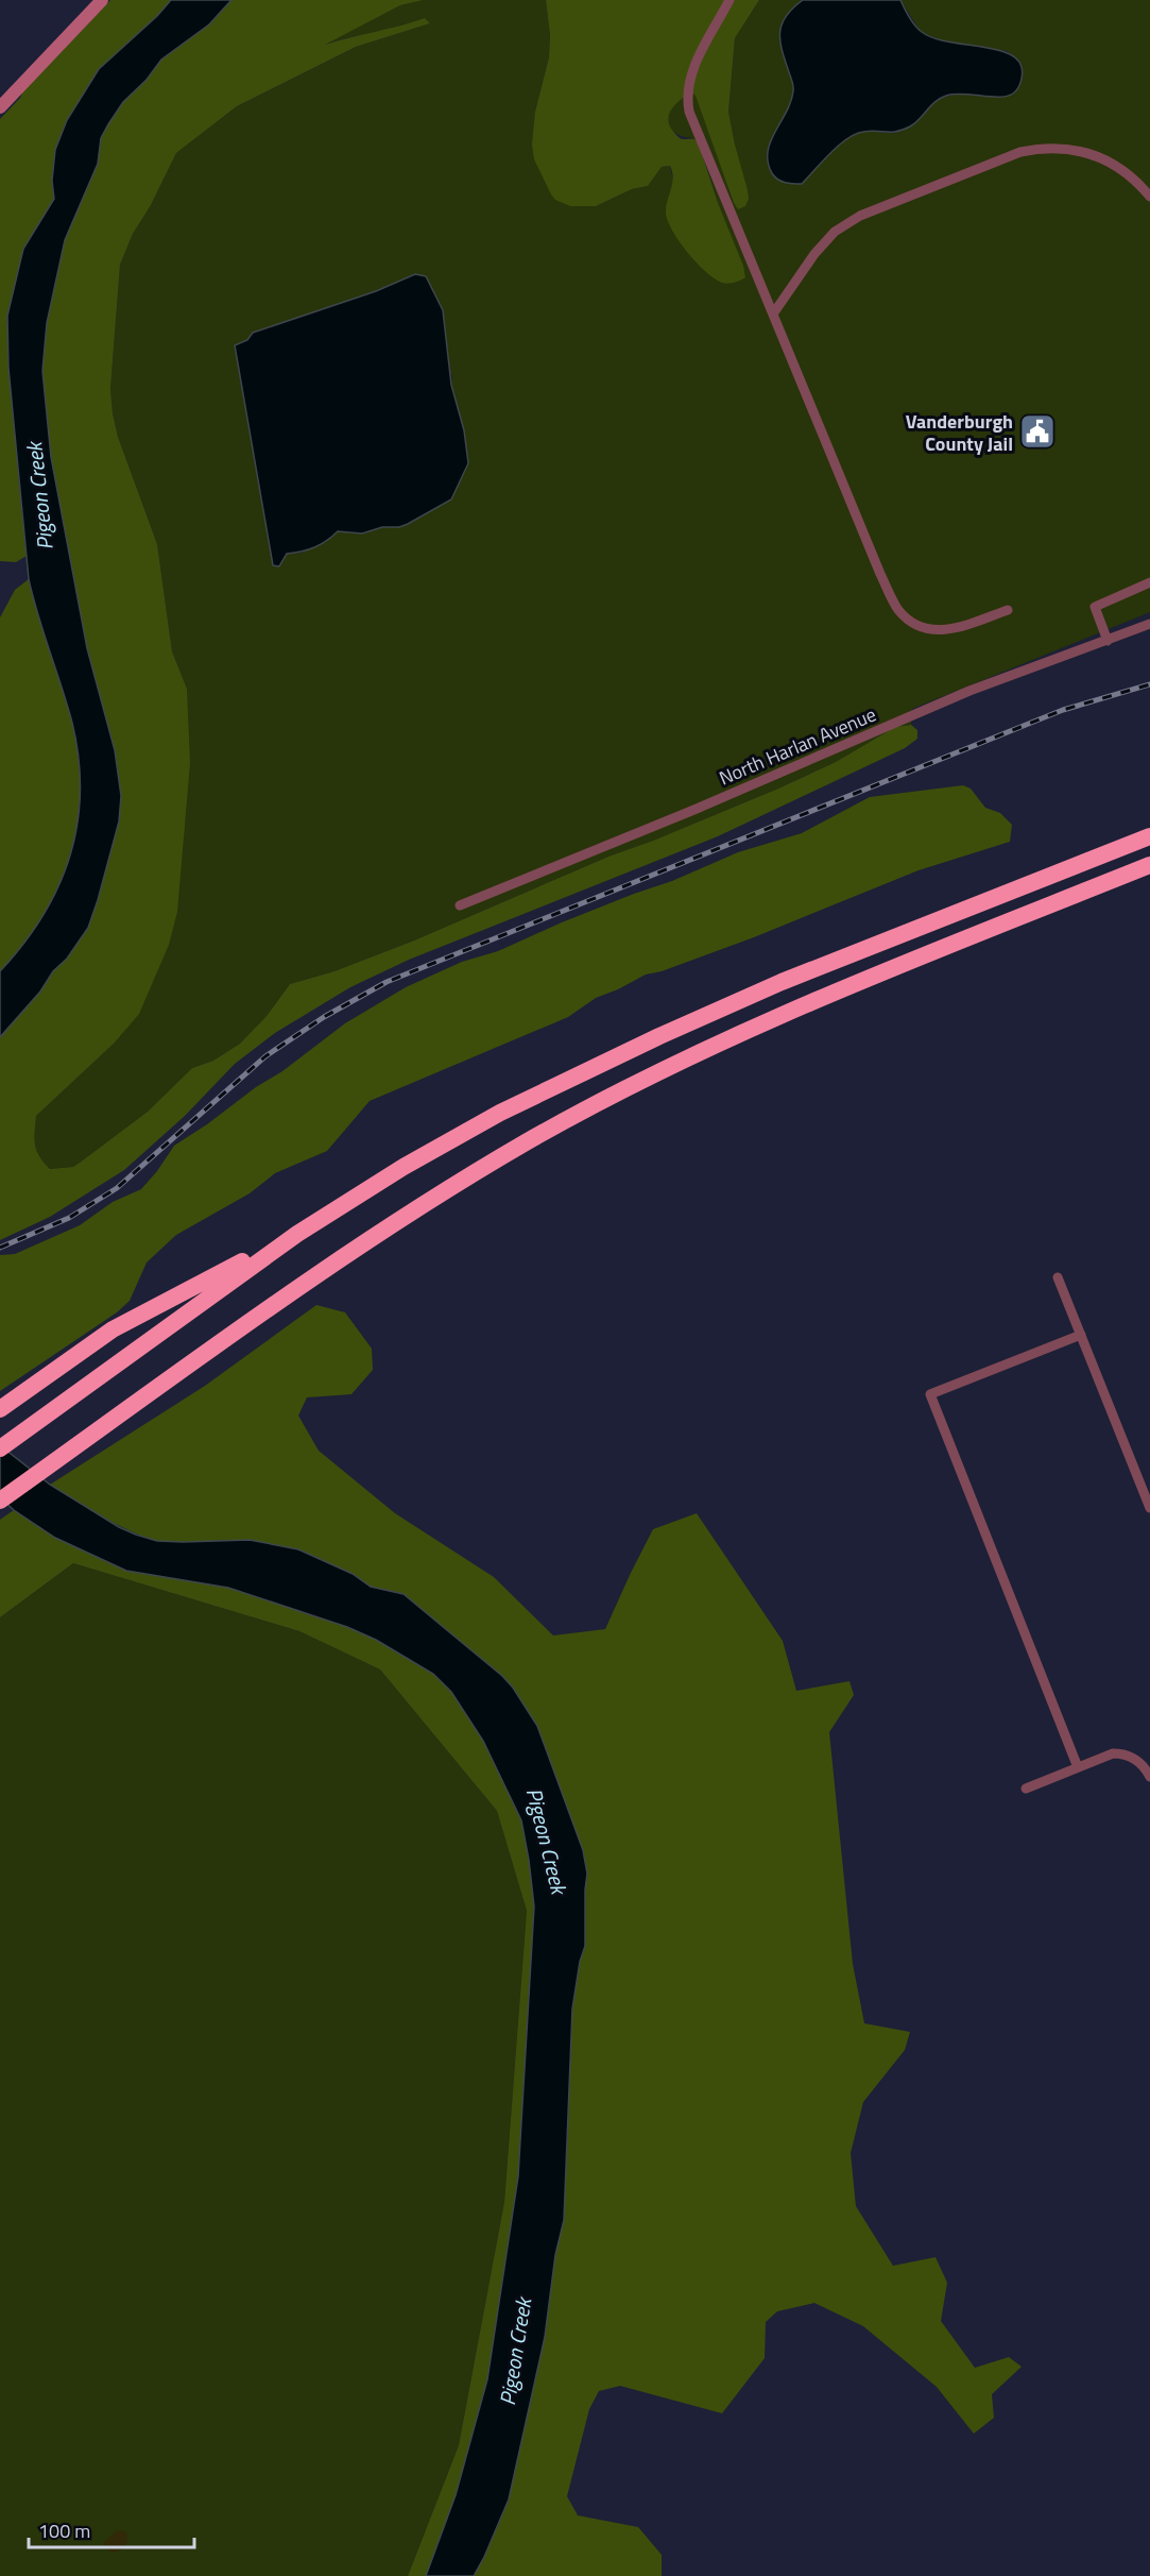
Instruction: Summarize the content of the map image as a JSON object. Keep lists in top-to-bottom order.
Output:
{
  "streets": {
    "street": ["North Harlan Avenue"]
  },
  "water": ["Pigeon Creek"],
  "places": {
    "public building": ["Vanderburgh County Jail"]
  },
  "scale_bar": "100 m"
}
